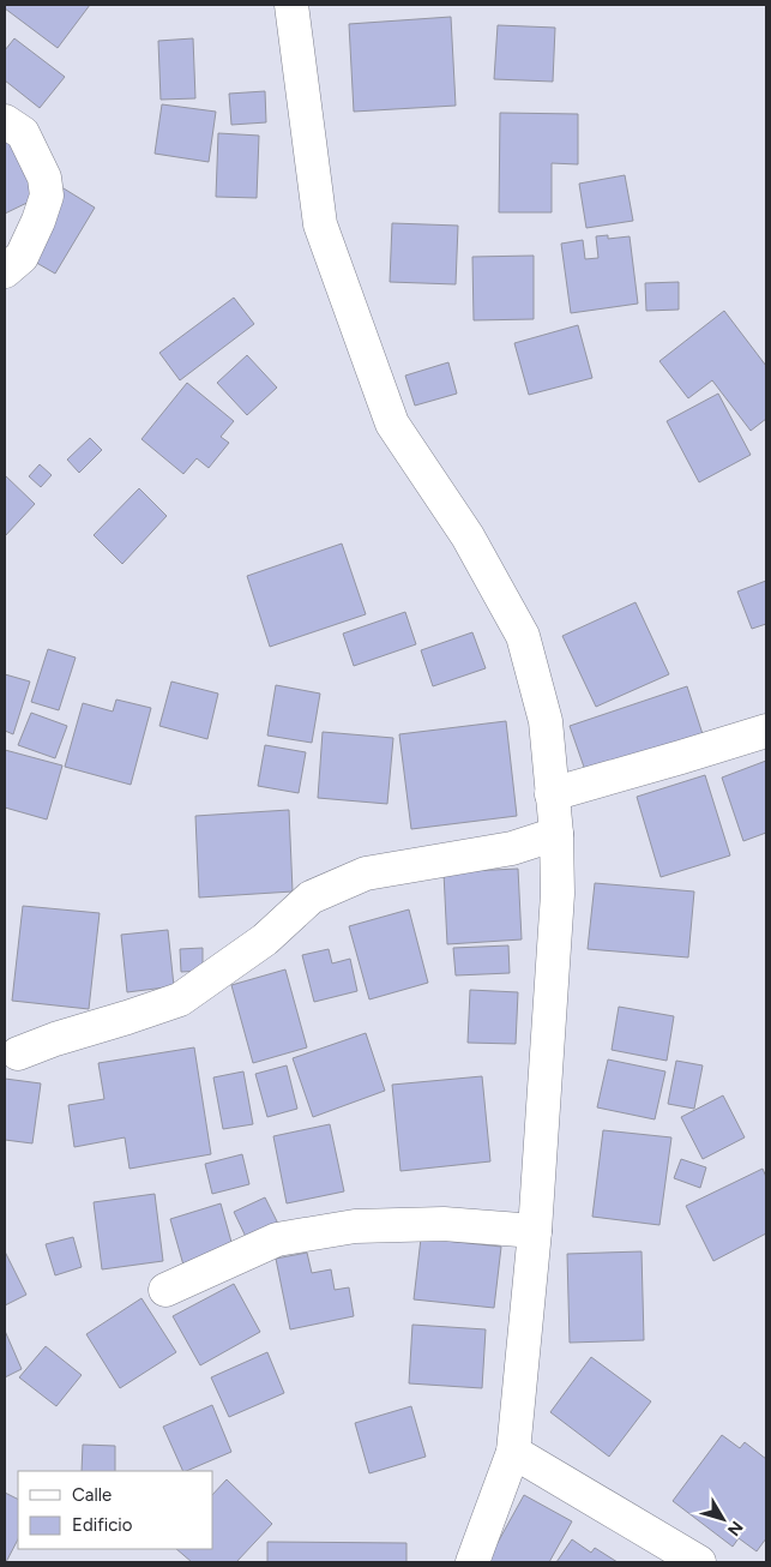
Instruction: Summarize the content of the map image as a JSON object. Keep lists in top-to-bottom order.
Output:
{
  "legend": ["Calle", "Edificio"],
  "north": "bottom right"
}
